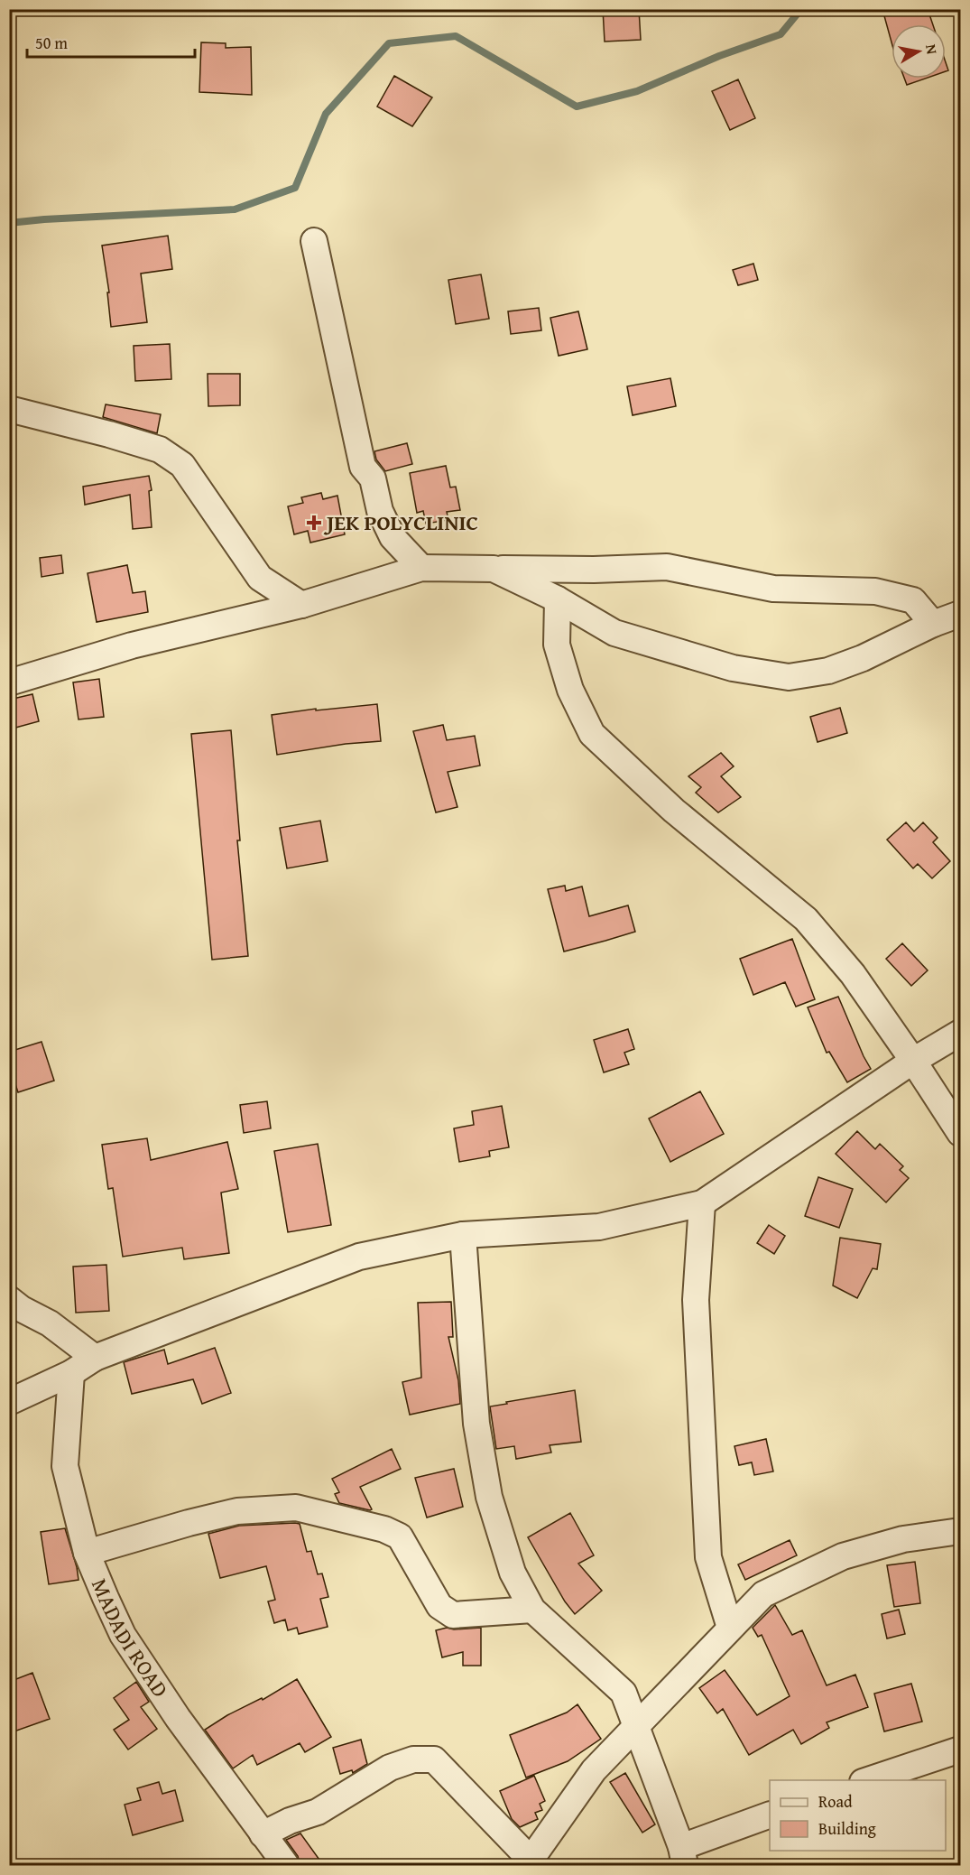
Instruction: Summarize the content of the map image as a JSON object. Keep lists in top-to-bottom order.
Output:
{
  "streets": {
    "street": ["MADADI ROAD"]
  },
  "places": {
    "health": ["JEK POLYCLINIC"]
  },
  "legend": ["Road", "Building"],
  "scale_bar": "50 m",
  "north": "right"
}
